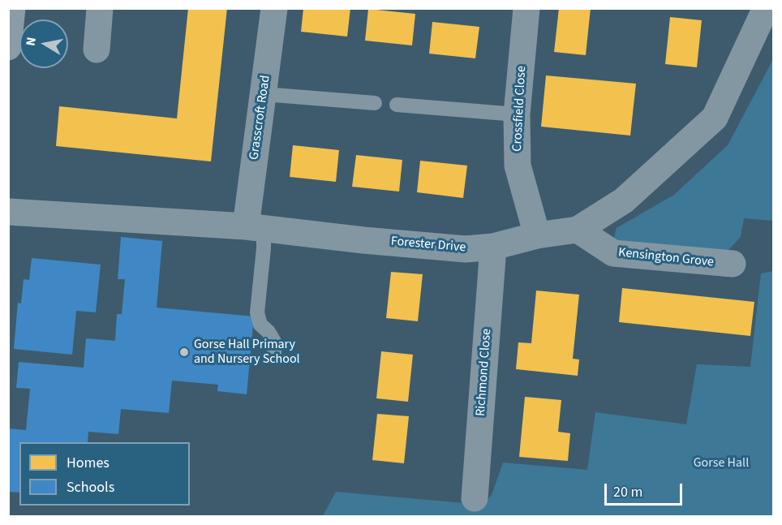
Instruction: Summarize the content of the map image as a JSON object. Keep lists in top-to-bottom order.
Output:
{
  "streets": {
    "street": [
      "Crossfield Close",
      "Grasscroft Road",
      "Forester Drive",
      "Kensington Grove",
      "Richmond Close"
    ]
  },
  "crossings": [
    ["Crossfield Close", "Forester Drive"],
    ["Grasscroft Road", "Forester Drive"],
    ["Forester Drive", "Kensington Grove"],
    ["Forester Drive", "Richmond Close"]
  ],
  "parks": ["Gorse Hall"],
  "places": ["Gorse Hall Primary and Nursery School"],
  "legend": ["Homes", "Schools"],
  "scale_bar": "20 m",
  "north": "left"
}
